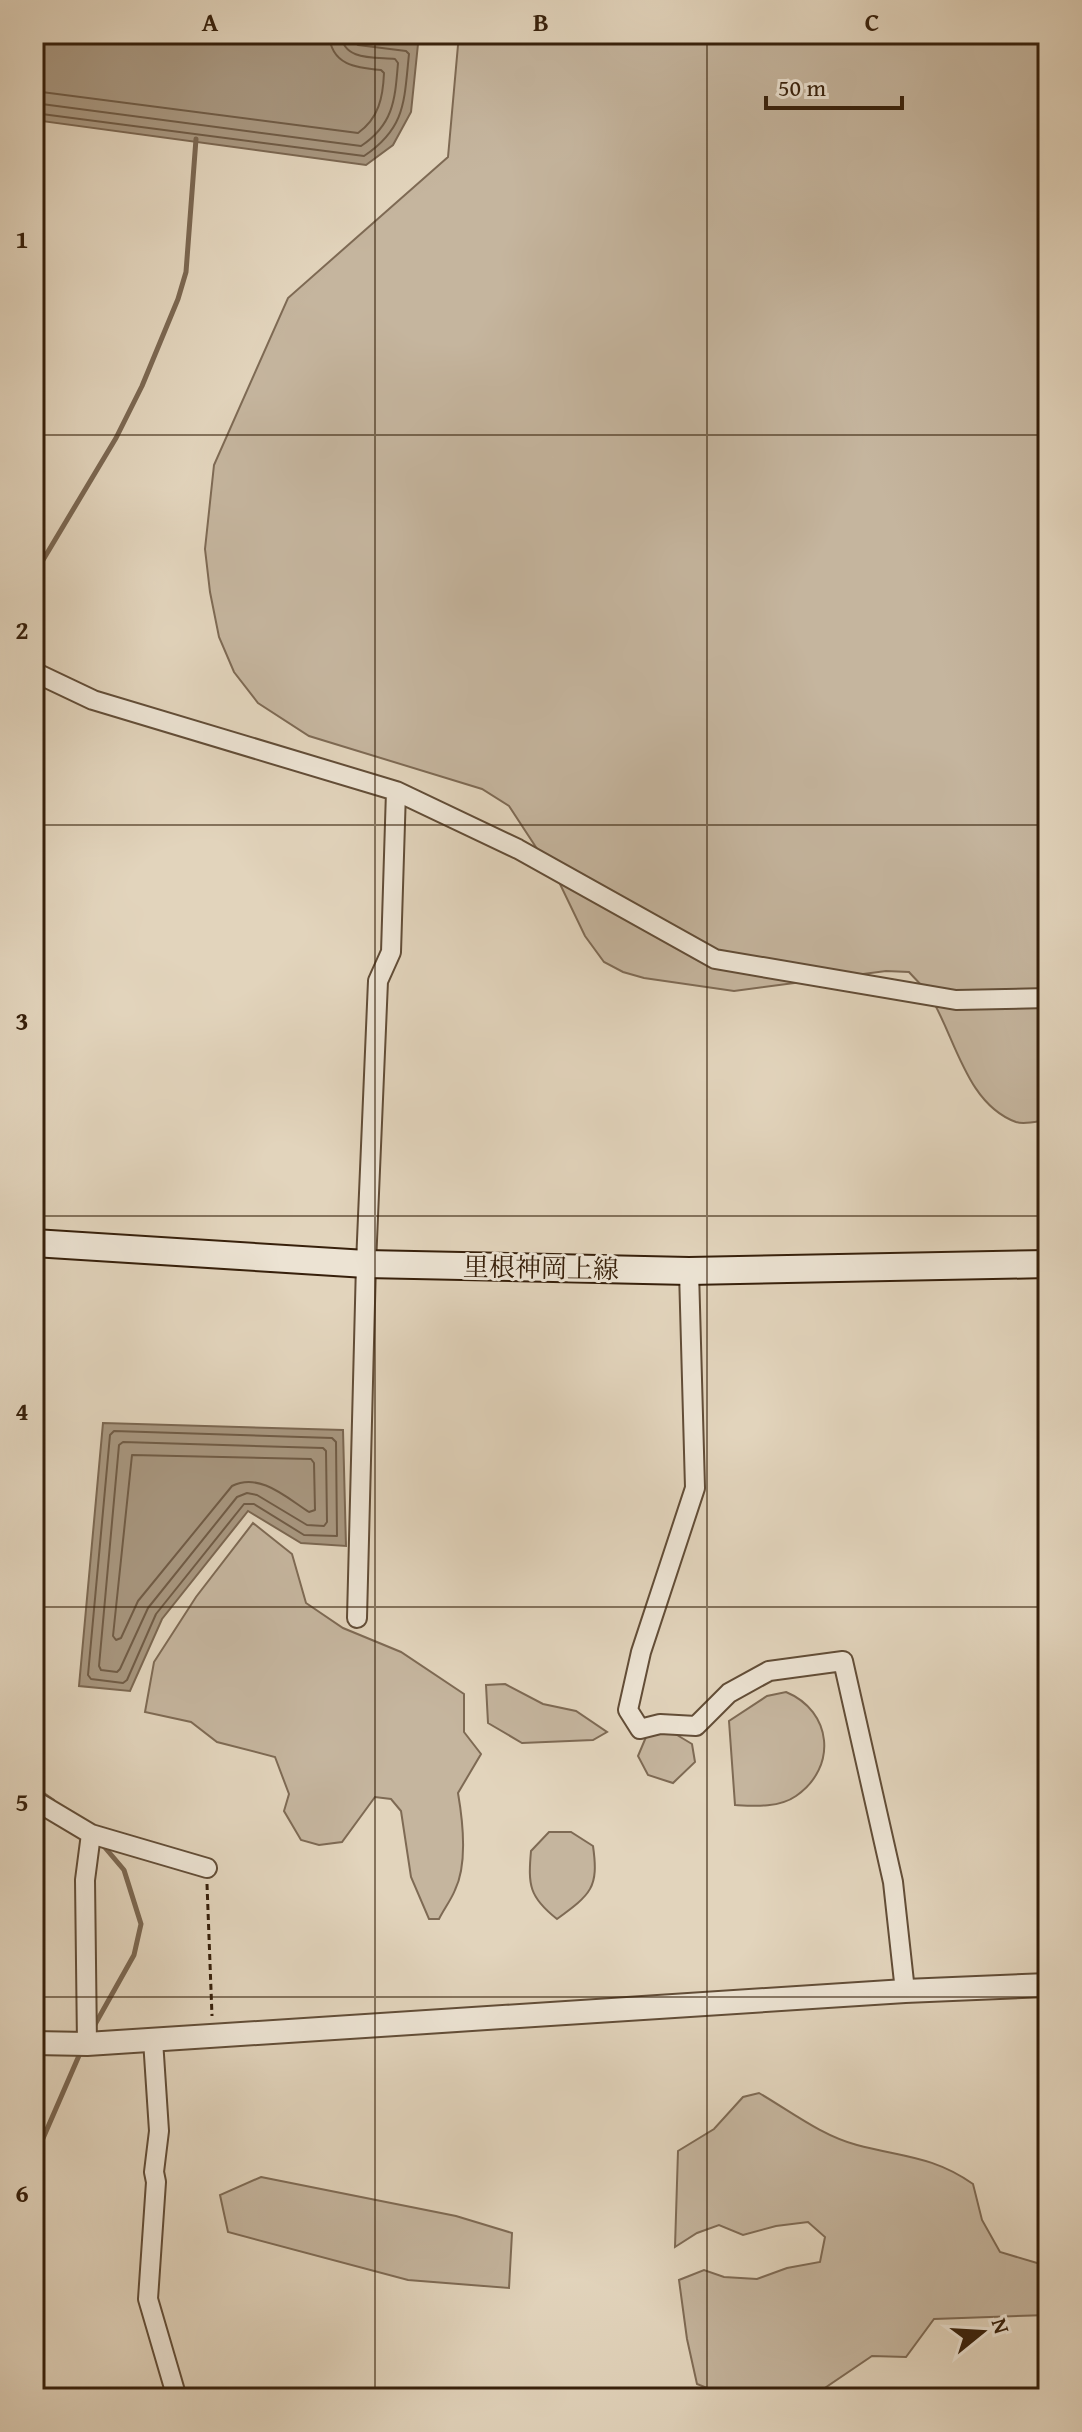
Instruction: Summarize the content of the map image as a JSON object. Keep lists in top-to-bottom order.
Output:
{
  "streets": {
    "main road": ["里根神岡上線"]
  },
  "scale_bar": "50 m",
  "north": "right",
  "grid": {
    "columns": ["A", "B", "C"],
    "rows": [
      "1",
      "2",
      "3",
      "4",
      "5",
      "6"
    ]
  }
}
